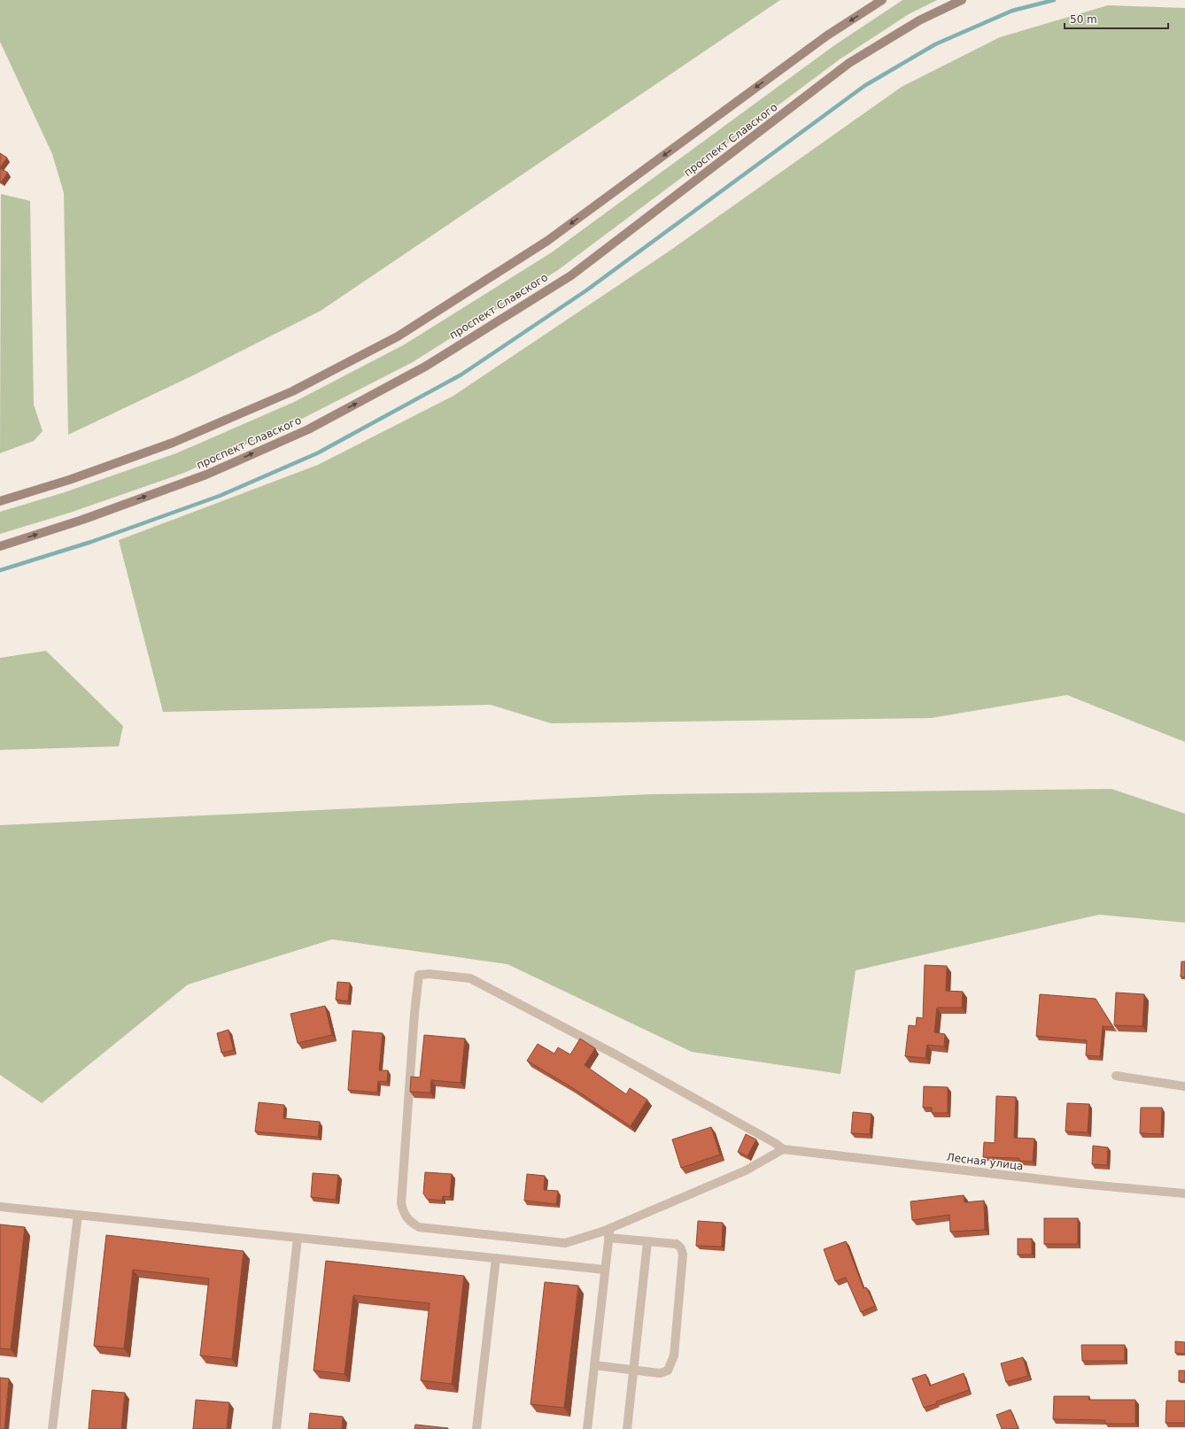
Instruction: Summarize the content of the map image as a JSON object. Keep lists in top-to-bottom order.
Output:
{
  "streets": {
    "main road": ["проспект Славского"],
    "street": ["Лесная улица"]
  },
  "scale_bar": "50 m"
}
